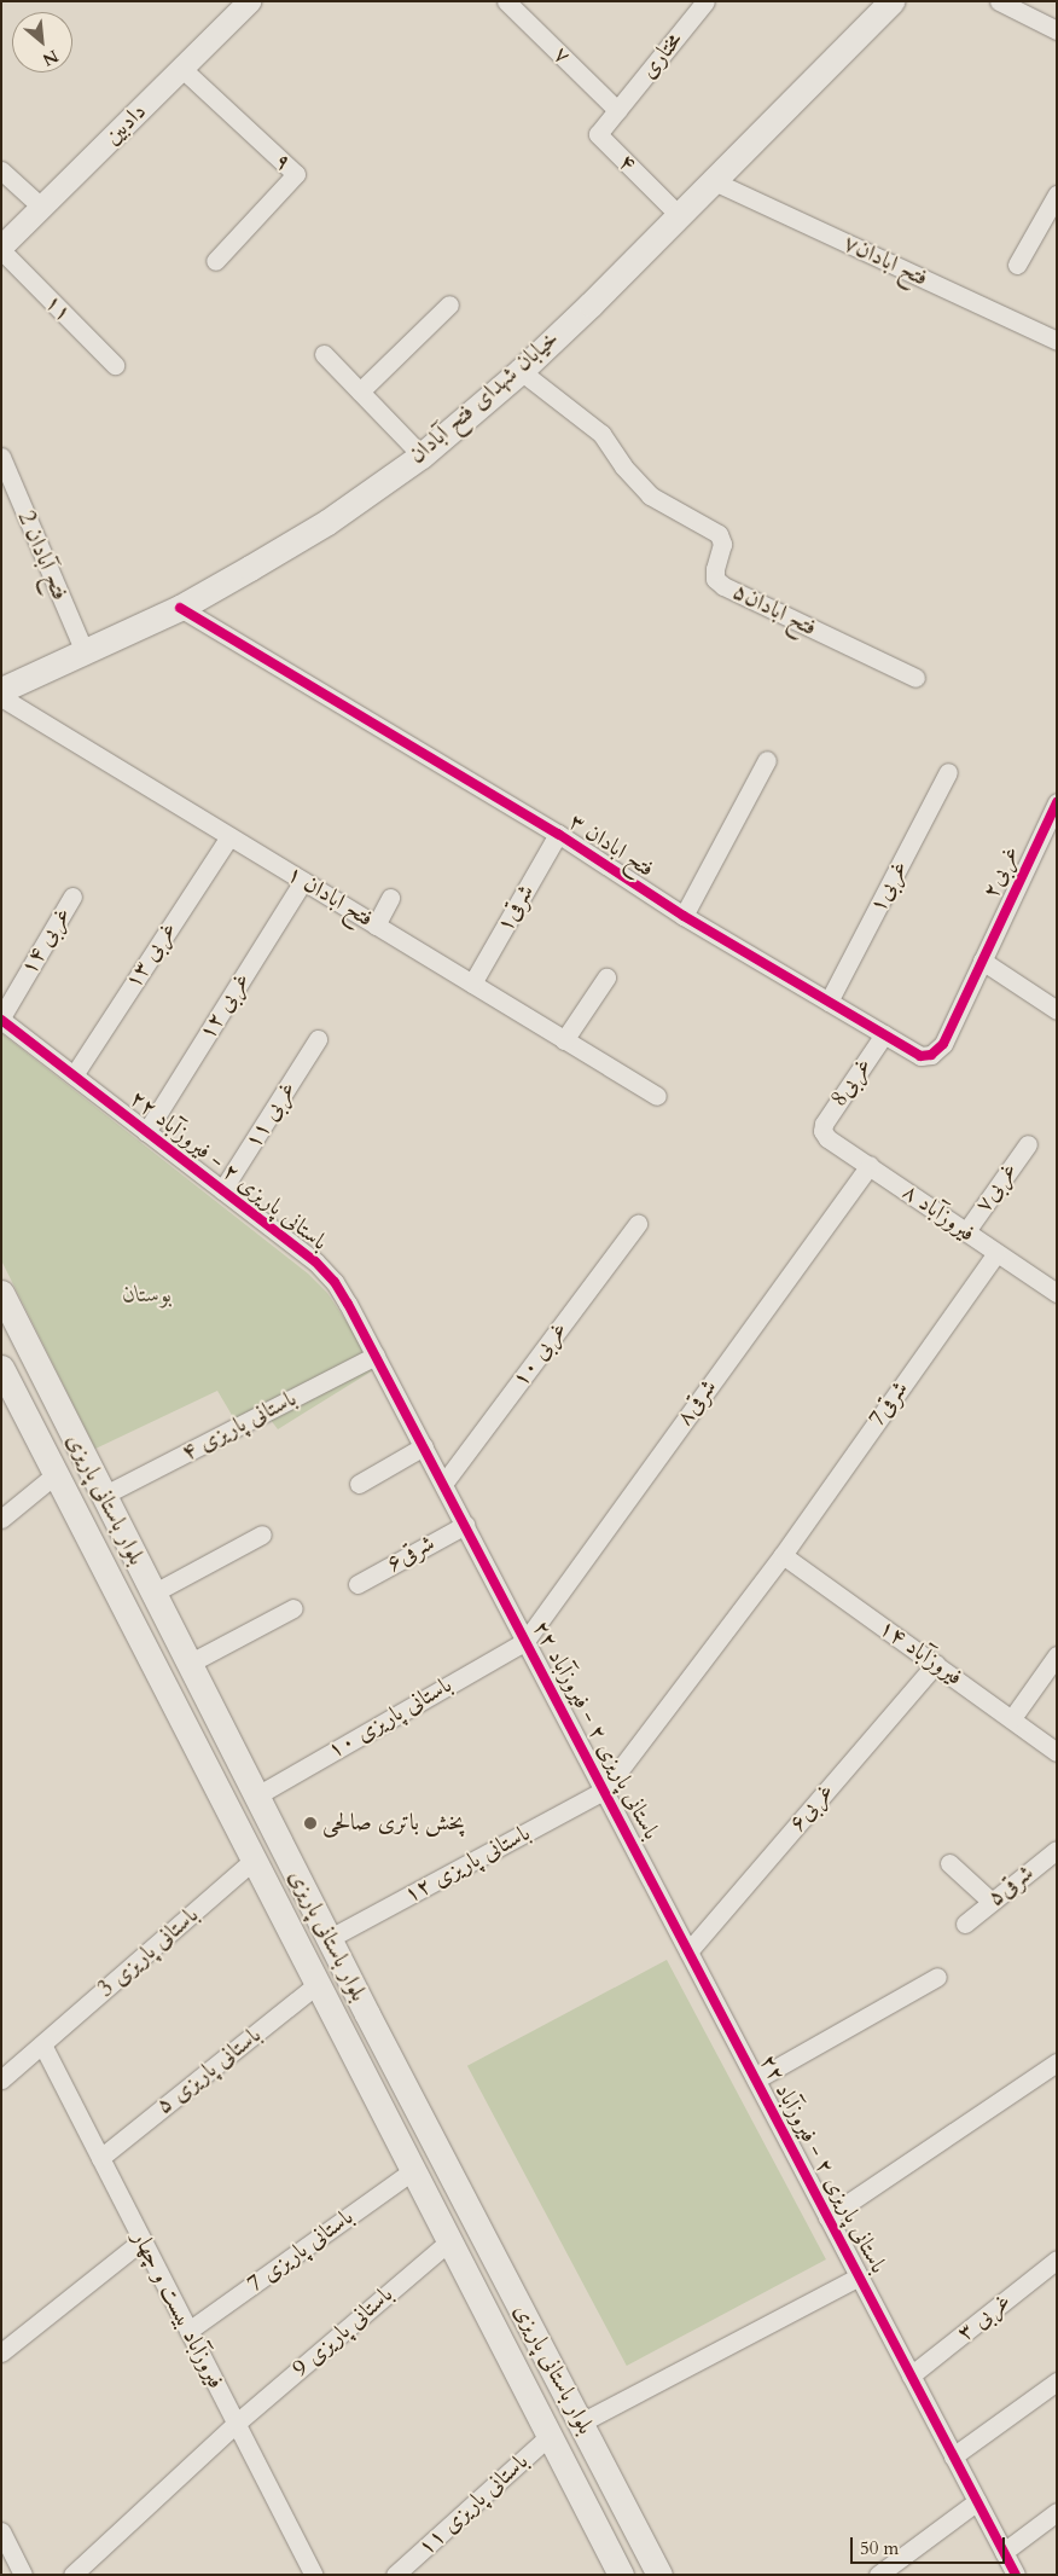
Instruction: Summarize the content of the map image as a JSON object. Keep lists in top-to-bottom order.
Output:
{
  "streets": {
    "main road": ["خیابان شهدای فتح آبادان", "بلوار باستانی پاریزی"],
    "street": [
      "۷",
      "مختاری",
      "دادبین",
      "۹",
      "۴",
      "فتح ابادان۷",
      "۱۱",
      "فتح آبادان 2",
      "فتح ابادان۵",
      "فتح ابادان ۳",
      "غربی۲",
      "غربی۱",
      "فتح ابادان ۱",
      "شرقی۱",
      "غربی ۱۴",
      "غربی ۱۳",
      "غربی ۱۲",
      "غربی8",
      "غربی ۱۱",
      "باستانی پاریزی ۲ - فیروزآباد ۲۲",
      "غربی۷",
      "فیروزآباد ۸",
      "غربی ۱۰",
      "شرقی۸",
      "شرقی7",
      "باستانی پاریزی ۴",
      "شرقی۶",
      "فیروزآباد ۱۴",
      "باستانی پاریزی ۱۰",
      "غربی۶",
      "باستانی پاریزی ۱۲",
      "شرقی۵",
      "باستانی پاریزی 3",
      "باستانی پاریزی ۵",
      "باستانی پاریزی 7",
      "فیروزآباد بیست و چهار",
      "غربی ۳",
      "باستانی پاریزی 9",
      "باستانی پاریزی ۱۱"
    ]
  },
  "crossings": [
    ["۷", "مختاری"],
    ["۷", "۴"],
    ["مختاری", "۴"],
    ["دادبین", "۹"],
    ["۴", "خیابان شهدای فتح آبادان"],
    ["فتح ابادان۷", "خیابان شهدای فتح آبادان"],
    ["خیابان شهدای فتح آبادان", "فتح آبادان 2"],
    ["خیابان شهدای فتح آبادان", "فتح ابادان۵"],
    ["خیابان شهدای فتح آبادان", "فتح ابادان ۳"],
    ["فتح ابادان ۳", "غربی۲"],
    ["فتح ابادان ۳", "غربی۱"],
    ["فتح ابادان ۳", "شرقی۱"],
    ["فتح ابادان ۳", "غربی8"],
    ["فتح ابادان ۱", "شرقی۱"],
    ["فتح ابادان ۱", "غربی ۱۳"],
    ["فتح ابادان ۱", "غربی ۱۲"],
    ["غربی ۱۴", "باستانی پاریزی ۲ - فیروزآباد ۲۲"],
    ["غربی ۱۳", "باستانی پاریزی ۲ - فیروزآباد ۲۲"],
    ["غربی ۱۲", "باستانی پاریزی ۲ - فیروزآباد ۲۲"],
    ["غربی8", "فیروزآباد ۸"],
    ["غربی ۱۱", "باستانی پاریزی ۲ - فیروزآباد ۲۲"],
    ["باستانی پاریزی ۲ - فیروزآباد ۲۲", "غربی ۱۰"],
    ["باستانی پاریزی ۲ - فیروزآباد ۲۲", "شرقی۸"],
    ["باستانی پاریزی ۲ - فیروزآباد ۲۲", "شرقی7"],
    ["باستانی پاریزی ۲ - فیروزآباد ۲۲", "باستانی پاریزی ۴"],
    ["باستانی پاریزی ۲ - فیروزآباد ۲۲", "شرقی۶"],
    ["باستانی پاریزی ۲ - فیروزآباد ۲۲", "باستانی پاریزی ۱۰"],
    ["باستانی پاریزی ۲ - فیروزآباد ۲۲", "غربی۶"],
    ["باستانی پاریزی ۲ - فیروزآباد ۲۲", "باستانی پاریزی ۱۲"],
    ["باستانی پاریزی ۲ - فیروزآباد ۲۲", "غربی ۳"],
    ["غربی۷", "فیروزآباد ۸"],
    ["فیروزآباد ۸", "شرقی۸"],
    ["فیروزآباد ۸", "شرقی7"],
    ["شرقی۸", "باستانی پاریزی ۱۰"],
    ["شرقی7", "فیروزآباد ۱۴"],
    ["شرقی7", "باستانی پاریزی ۱۲"],
    ["باستانی پاریزی ۴", "بلوار باستانی پاریزی"],
    ["بلوار باستانی پاریزی", "باستانی پاریزی ۱۰"],
    ["بلوار باستانی پاریزی", "باستانی پاریزی ۱۲"],
    ["بلوار باستانی پاریزی", "باستانی پاریزی 3"],
    ["بلوار باستانی پاریزی", "باستانی پاریزی ۵"],
    ["بلوار باستانی پاریزی", "باستانی پاریزی 7"],
    ["بلوار باستانی پاریزی", "باستانی پاریزی 9"],
    ["بلوار باستانی پاریزی", "باستانی پاریزی ۱۱"],
    ["فیروزآباد ۱۴", "غربی۶"],
    ["باستانی پاریزی 3", "فیروزآباد بیست و چهار"],
    ["باستانی پاریزی ۵", "فیروزآباد بیست و چهار"],
    ["باستانی پاریزی 7", "فیروزآباد بیست و چهار"],
    ["فیروزآباد بیست و چهار", "باستانی پاریزی 9"]
  ],
  "parks": ["بوستان"],
  "places": ["پخش باتری صالحی"],
  "scale_bar": "50 m",
  "north": "bottom right"
}
